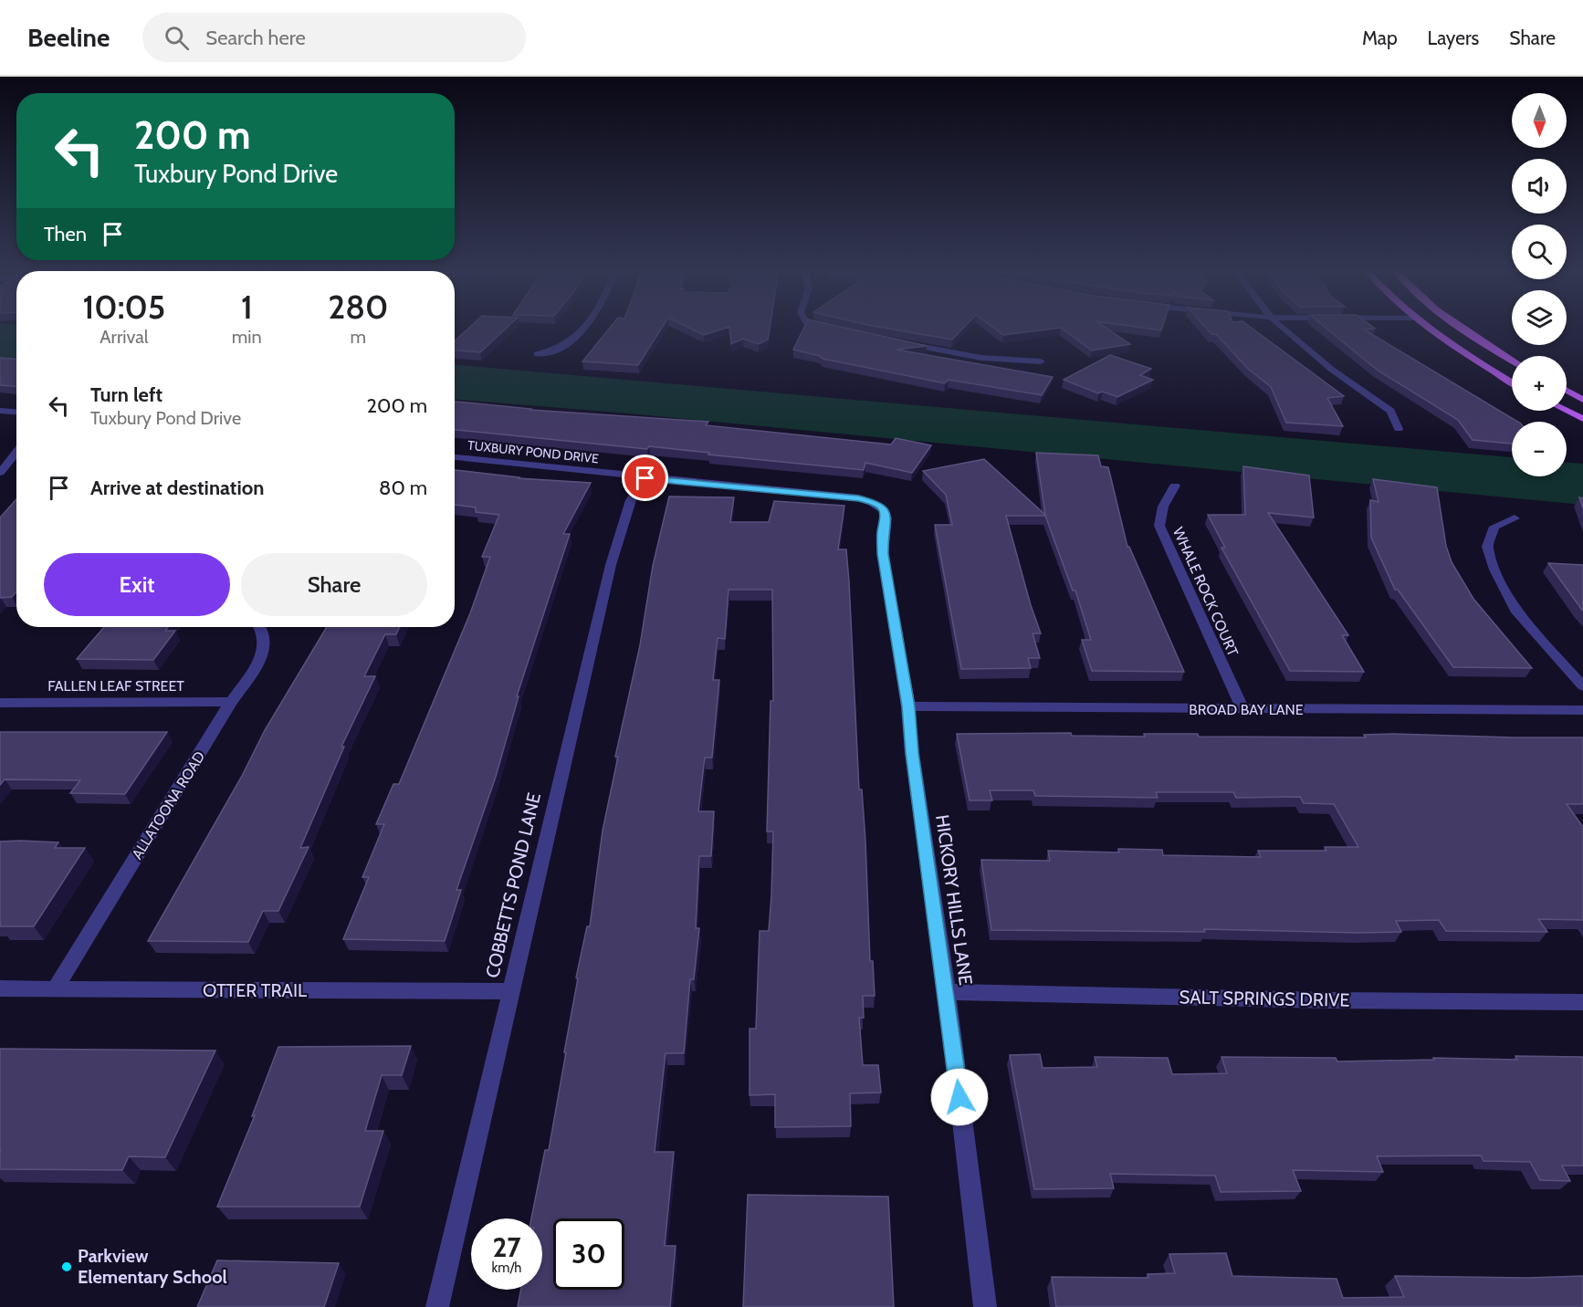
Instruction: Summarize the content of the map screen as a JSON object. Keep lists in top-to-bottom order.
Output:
{
  "streets": {
    "street": [
      "TUXBURY POND DRIVE",
      "WHALE ROCK COURT",
      "FALLEN LEAF STREET",
      "BROAD BAY LANE",
      "ALLATOONA ROAD",
      "COBBETTS POND LANE",
      "HICKORY HILLS LANE",
      "OTTER TRAIL",
      "SALT SPRINGS DRIVE"
    ]
  },
  "crossings": [
    ["TUXBURY POND DRIVE", "COBBETTS POND LANE"],
    ["TUXBURY POND DRIVE", "HICKORY HILLS LANE"],
    ["WHALE ROCK COURT", "BROAD BAY LANE"],
    ["FALLEN LEAF STREET", "ALLATOONA ROAD"],
    ["BROAD BAY LANE", "HICKORY HILLS LANE"],
    ["ALLATOONA ROAD", "OTTER TRAIL"],
    ["COBBETTS POND LANE", "OTTER TRAIL"],
    ["HICKORY HILLS LANE", "SALT SPRINGS DRIVE"]
  ],
  "places": ["Parkview Elementary School"],
  "north": "bottom",
  "page": {
    "header": "Beeline",
    "search": "Search here",
    "nav": ["Map", "Layers", "Share"],
    "map_buttons": ["+", "−"],
    "turn": ["200 m", "Tuxbury Pond Drive"],
    "then": "Then",
    "eta": [
      "10:05",
      "Arrival",
      "1",
      "min",
      "280",
      "m"
    ],
    "list": [
      {
        "name": "Turn left",
        "note": "Tuxbury Pond Drive",
        "value": "200 m"
      },
      {
        "name": "Arrive at destination",
        "value": "80 m"
      }
    ],
    "buttons": ["Exit", "Share"],
    "speed": "27 km/h",
    "limit": "30"
  }
}
